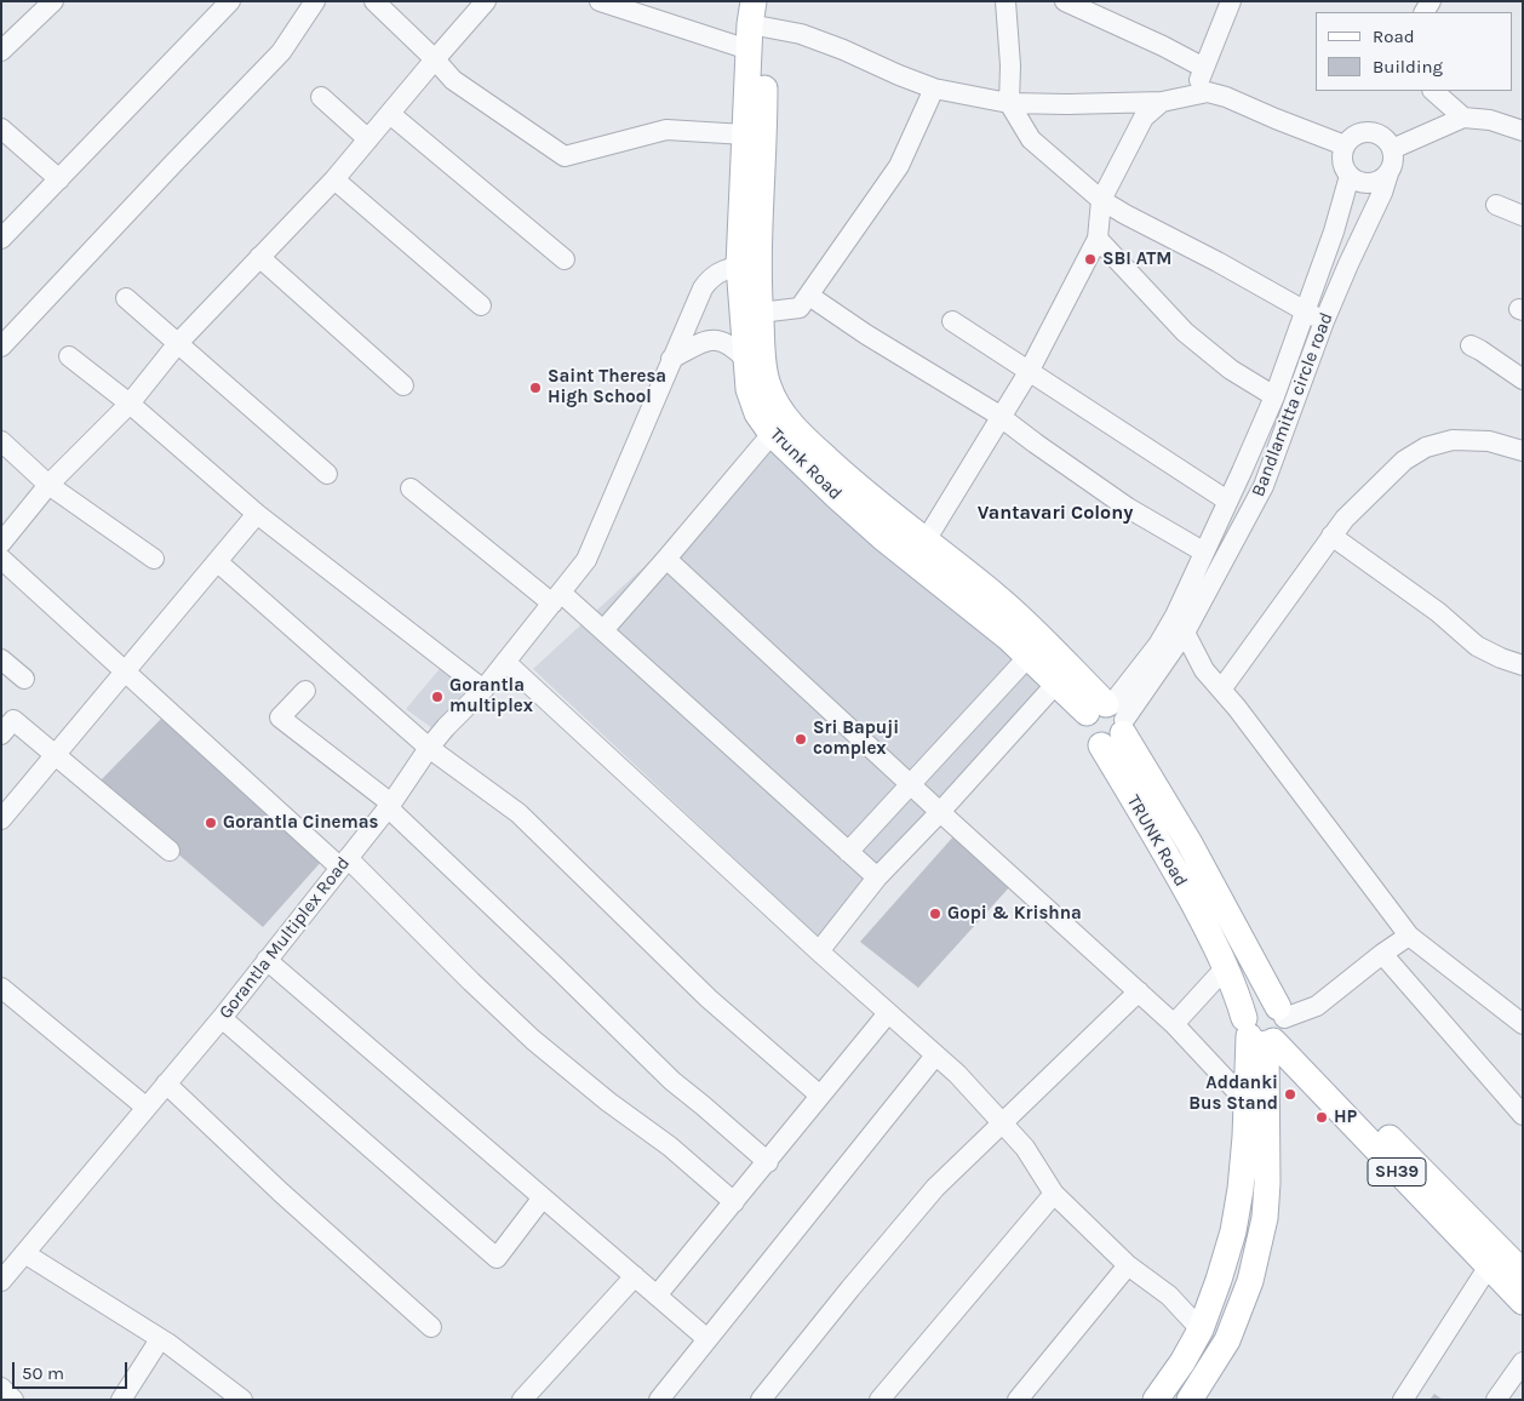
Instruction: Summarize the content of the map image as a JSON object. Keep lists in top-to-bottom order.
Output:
{
  "streets": {
    "main road": ["Trunk Road", "TRUNK Road", "SH39"],
    "street": ["Bandlamitta circle road", "Gorantla Multiplex Road"]
  },
  "crossings": [
    ["Trunk Road", "TRUNK Road"],
    ["Trunk Road", "Gorantla Multiplex Road"],
    ["Trunk Road", "SH39"],
    ["TRUNK Road", "SH39"]
  ],
  "districts": ["Vantavari Colony"],
  "places": [
    "SBI ATM",
    "Saint Theresa High School",
    "Gorantla multiplex",
    "Sri Bapuji complex",
    "Gorantla Cinemas",
    "Gopi & Krishna",
    "Addanki Bus Stand",
    "HP"
  ],
  "legend": ["Road", "Building"],
  "scale_bar": "50 m"
}
